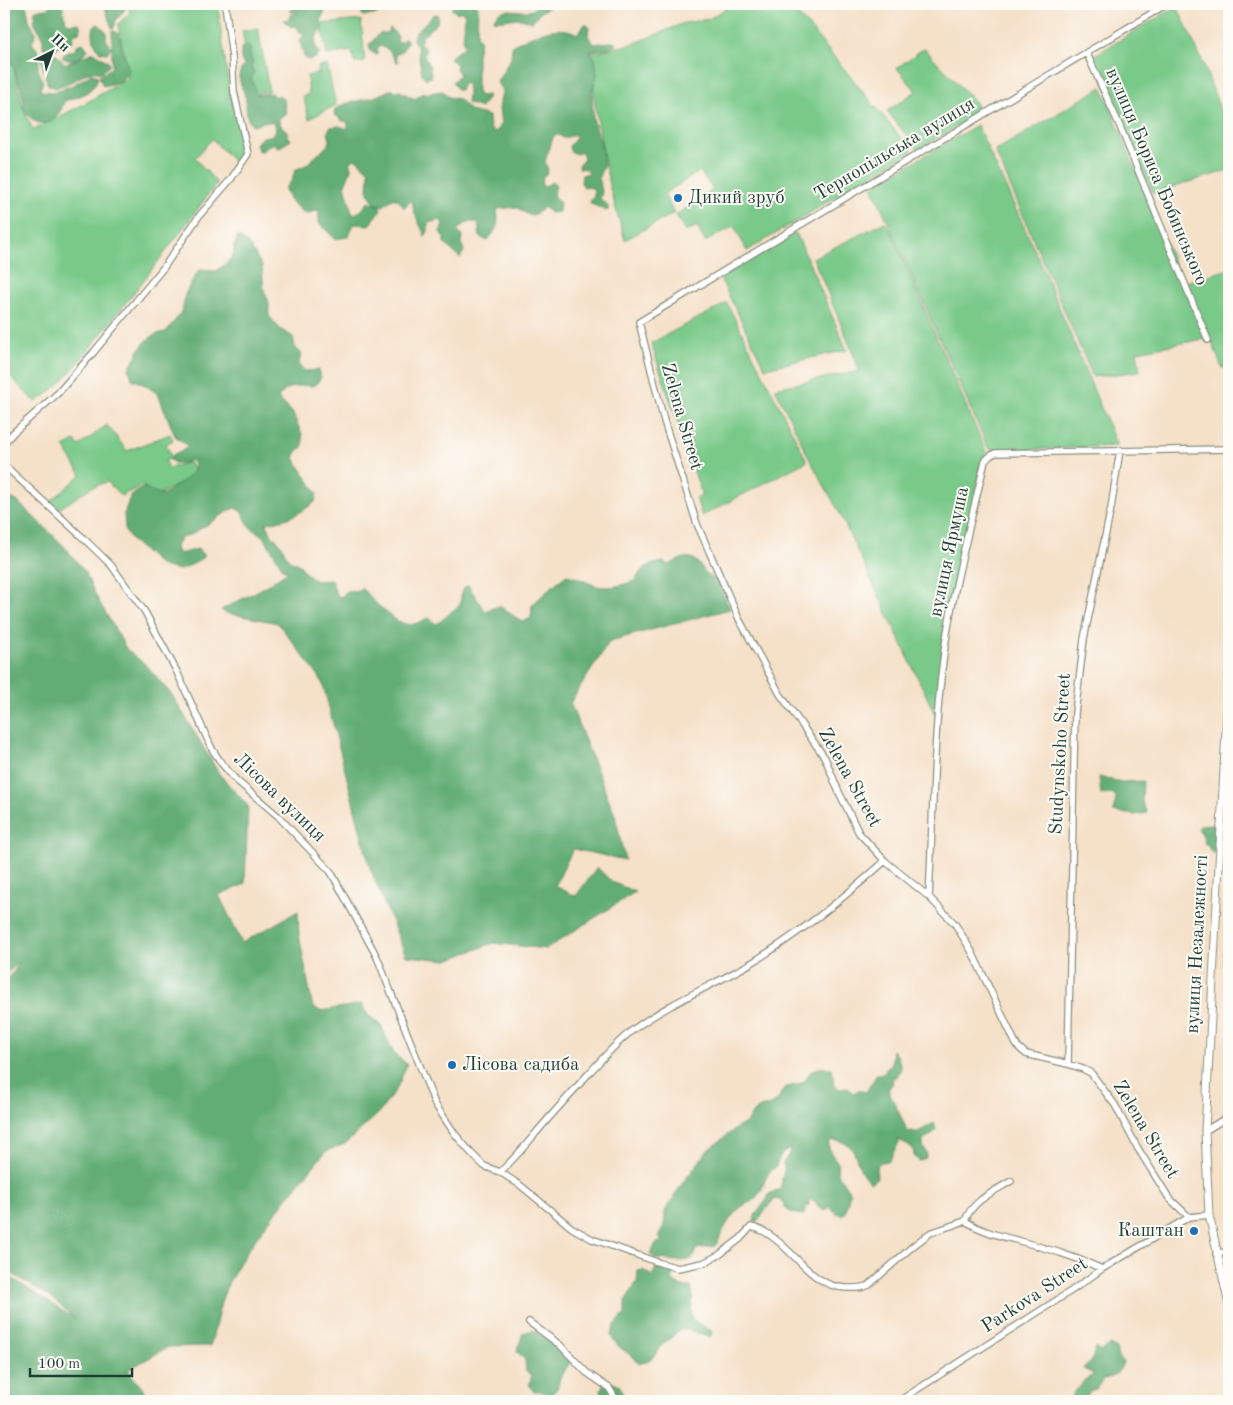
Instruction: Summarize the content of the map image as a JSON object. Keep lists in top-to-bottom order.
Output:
{
  "streets": {
    "street": [
      "Тернопільська вулиця",
      "вулиця Бориса Бобинського",
      "Zelena Street",
      "вулиця Ярмуша",
      "Studynskoho Street",
      "Лісова вулиця",
      "вулиця Незалежності",
      "Parkova Street"
    ]
  },
  "crossings": [
    ["Тернопільська вулиця", "вулиця Бориса Бобинського"],
    ["Тернопільська вулиця", "Zelena Street"],
    ["Zelena Street", "вулиця Ярмуша"],
    ["Zelena Street", "Studynskoho Street"],
    ["Zelena Street", "Parkova Street"],
    ["вулиця Ярмуша", "Studynskoho Street"]
  ],
  "places": ["Дикий зруб", "Лісова садиба", "Каштан"],
  "scale_bar": "100 m",
  "north": "top right"
}
